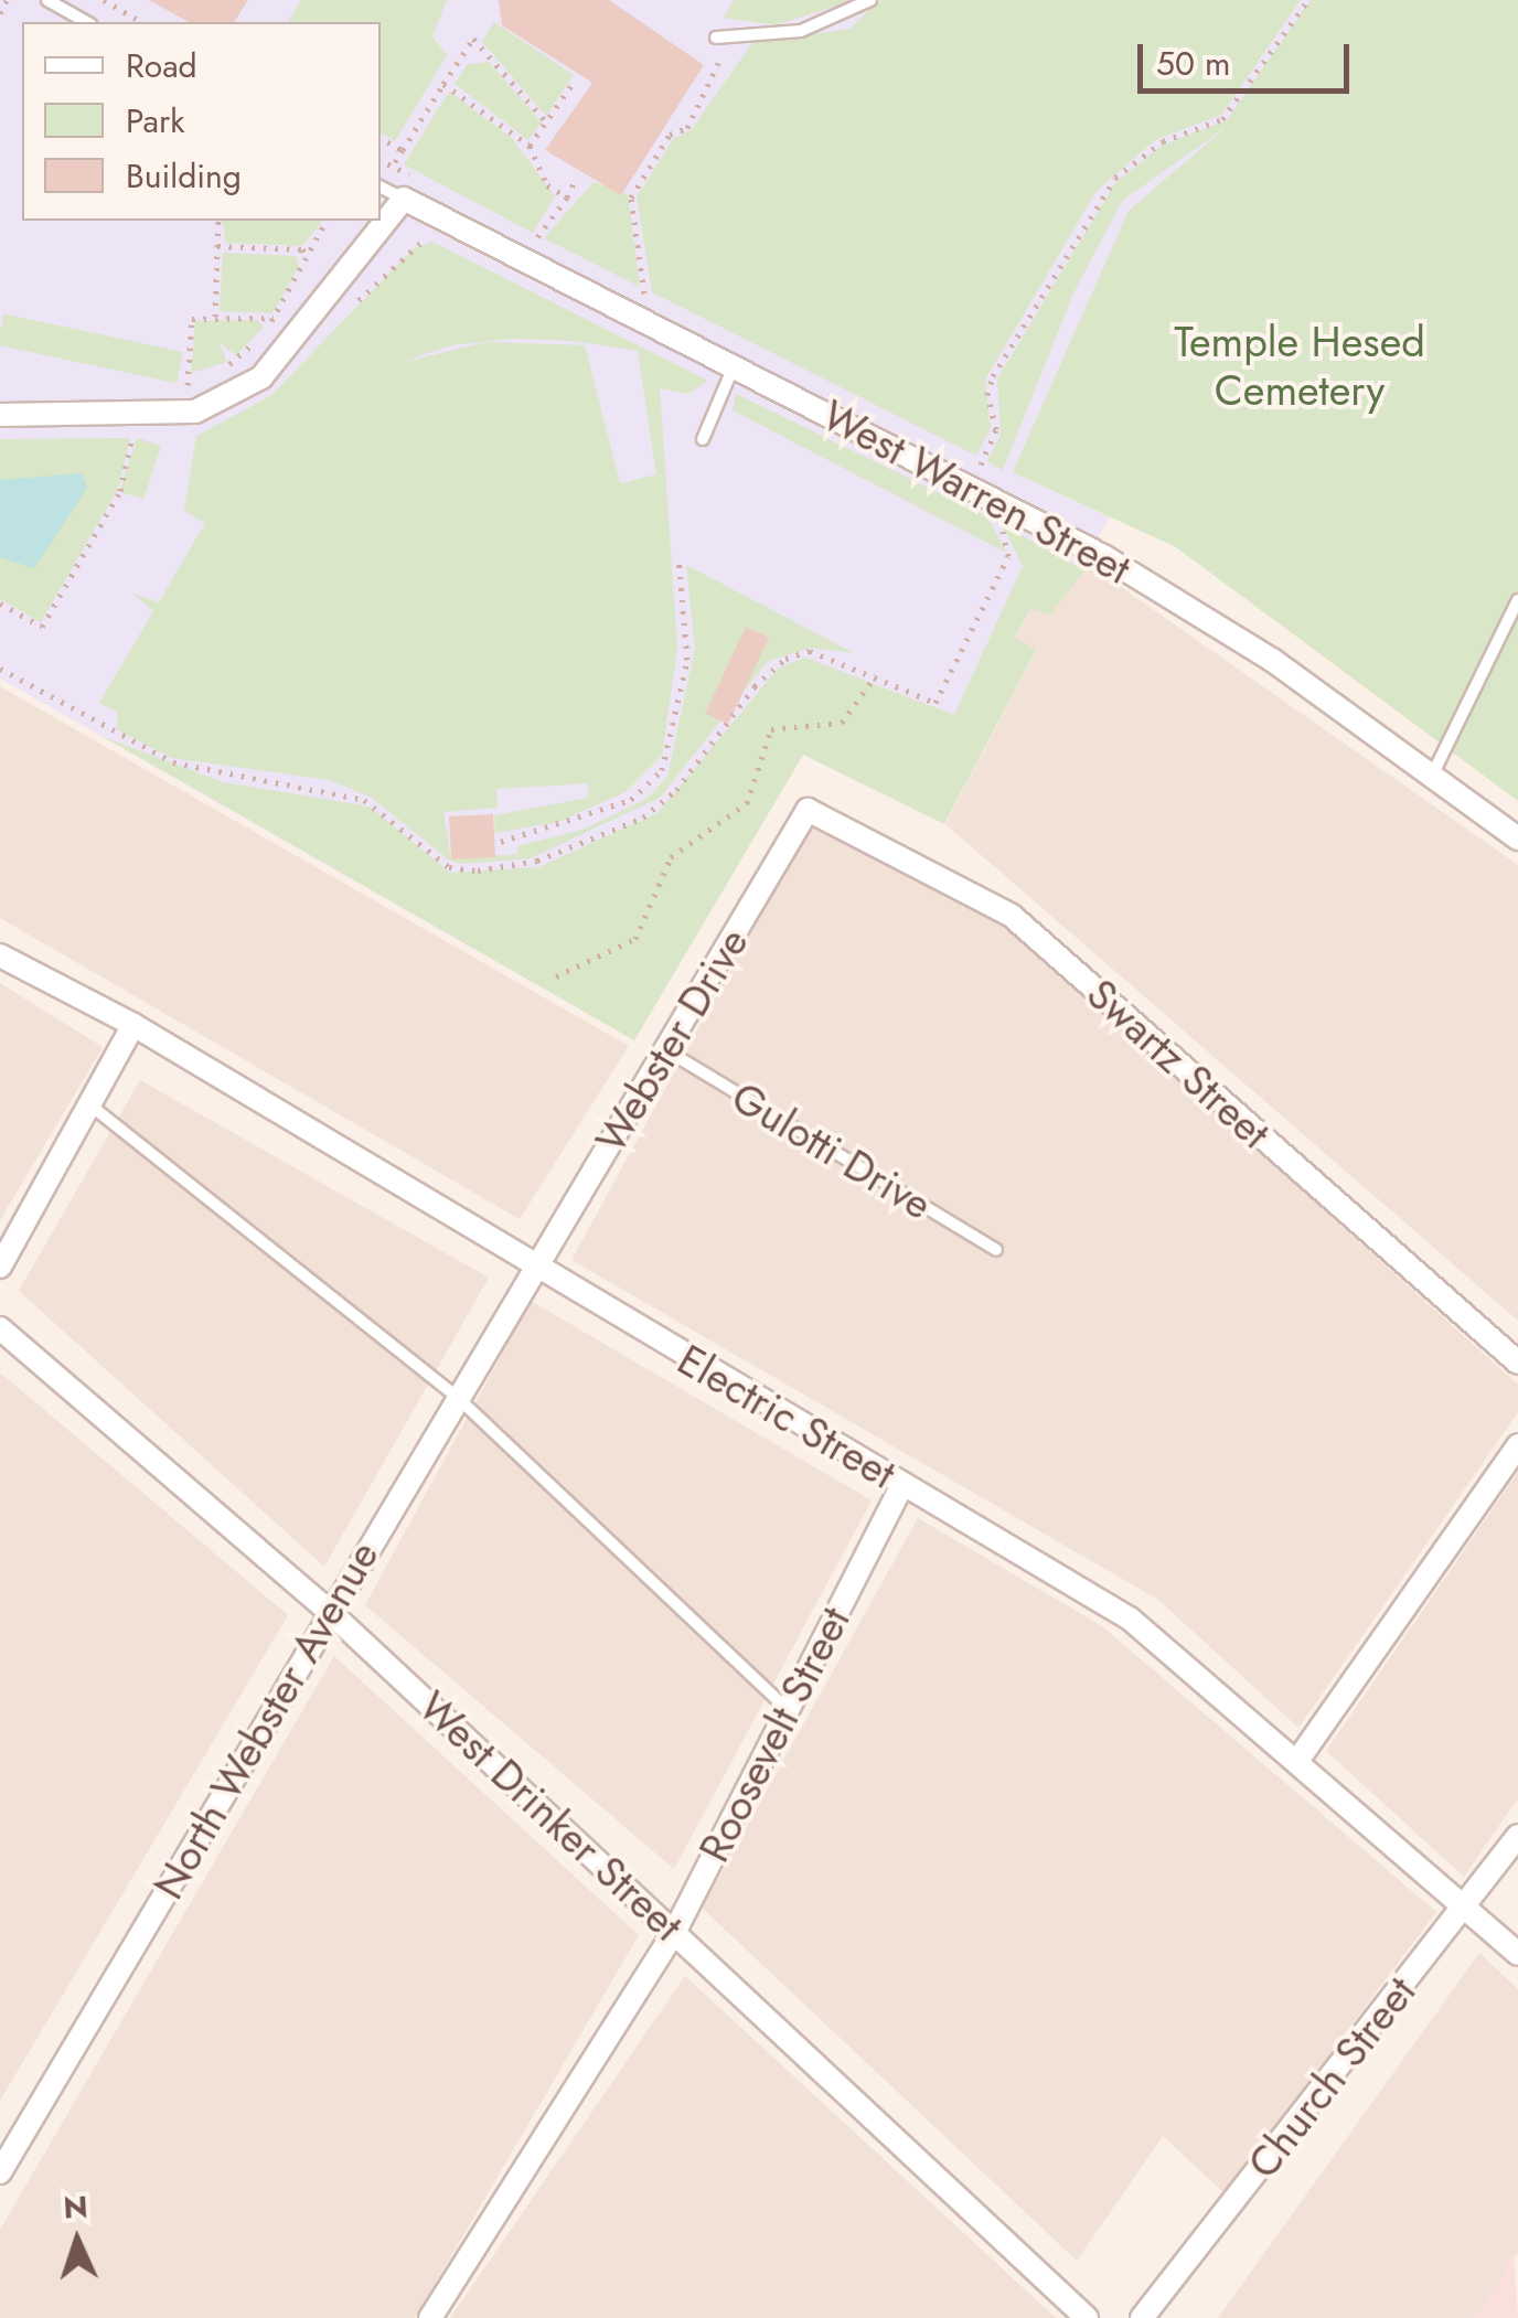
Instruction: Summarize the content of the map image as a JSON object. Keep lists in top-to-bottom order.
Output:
{
  "streets": {
    "street": [
      "West Warren Street",
      "Webster Drive",
      "Swartz Street",
      "Electric Street",
      "North Webster Avenue",
      "Roosevelt Street",
      "West Drinker Street",
      "Church Street"
    ],
    "lane": ["Gulotti Drive"]
  },
  "crossings": [
    ["Webster Drive", "Swartz Street"],
    ["Webster Drive", "Gulotti Drive"],
    ["Webster Drive", "Electric Street"],
    ["Webster Drive", "North Webster Avenue"],
    ["Electric Street", "North Webster Avenue"],
    ["Electric Street", "Roosevelt Street"],
    ["Electric Street", "Church Street"],
    ["North Webster Avenue", "West Drinker Street"],
    ["Roosevelt Street", "West Drinker Street"]
  ],
  "parks": ["Temple Hesed Cemetery"],
  "legend": ["Road", "Park", "Building"],
  "scale_bar": "50 m",
  "north": "top"
}
